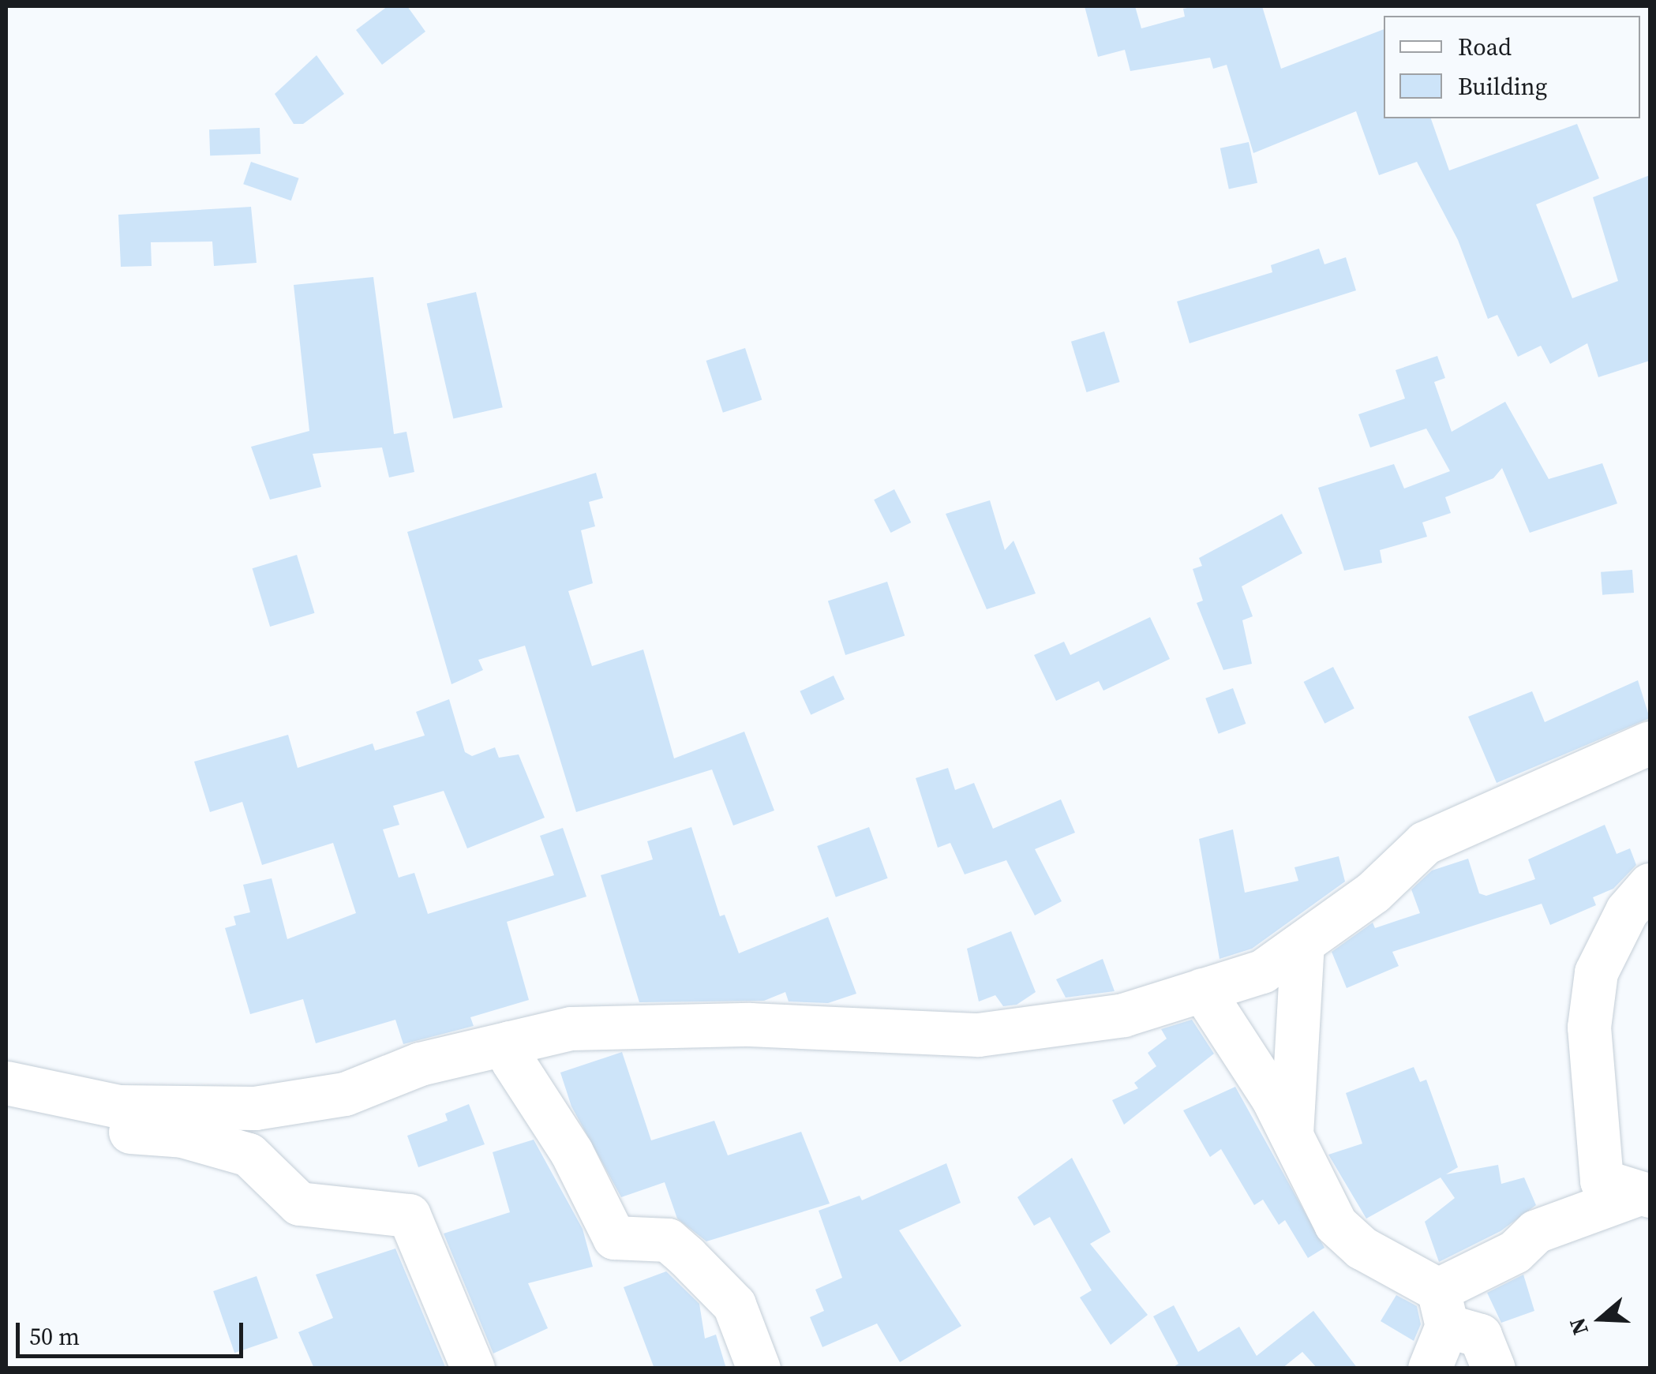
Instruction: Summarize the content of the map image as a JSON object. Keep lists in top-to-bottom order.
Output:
{
  "legend": ["Road", "Building"],
  "scale_bar": "50 m",
  "north": "left"
}
